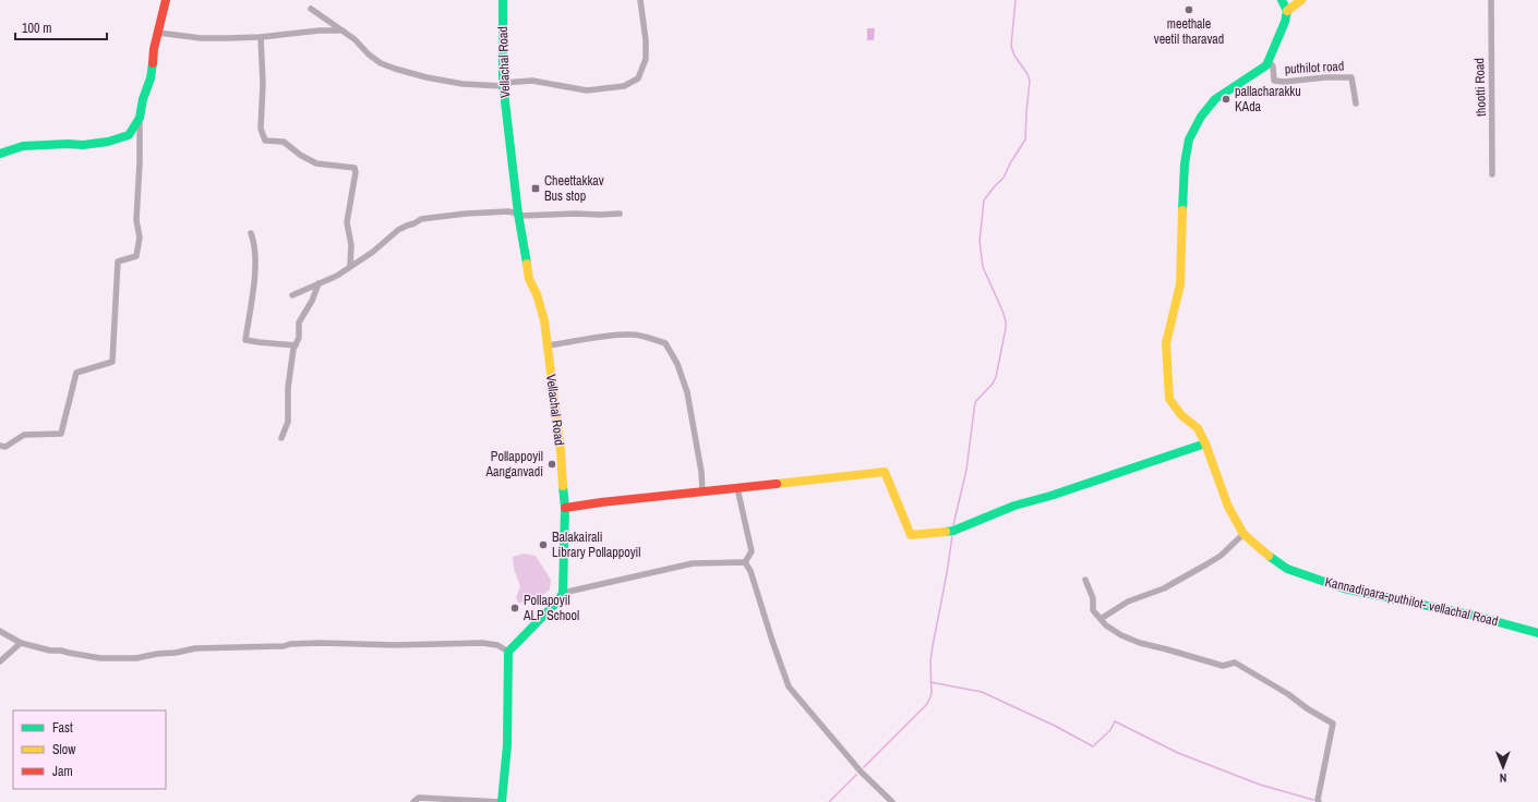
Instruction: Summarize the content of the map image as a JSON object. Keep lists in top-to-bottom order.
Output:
{
  "streets": {
    "street": [
      "Vellachal Road",
      "puthilot road",
      "thootti Road",
      "Kannadipara-puthilot- vellachal Road"
    ]
  },
  "crossings": [
    ["puthilot road", "Kannadipara-puthilot- vellachal Road"]
  ],
  "places": {
    "other": [
      "meethale veetil tharavad",
      "pallacharakku KAda",
      "Pollappoyil Aanganvadi",
      "Balakairali Library Pollappoyil",
      "Pollapoyil ALP School"
    ],
    "transit": ["Cheettakkav Bus stop"]
  },
  "legend": ["Fast", "Slow", "Jam"],
  "scale_bar": "100 m",
  "north": "bottom"
}
